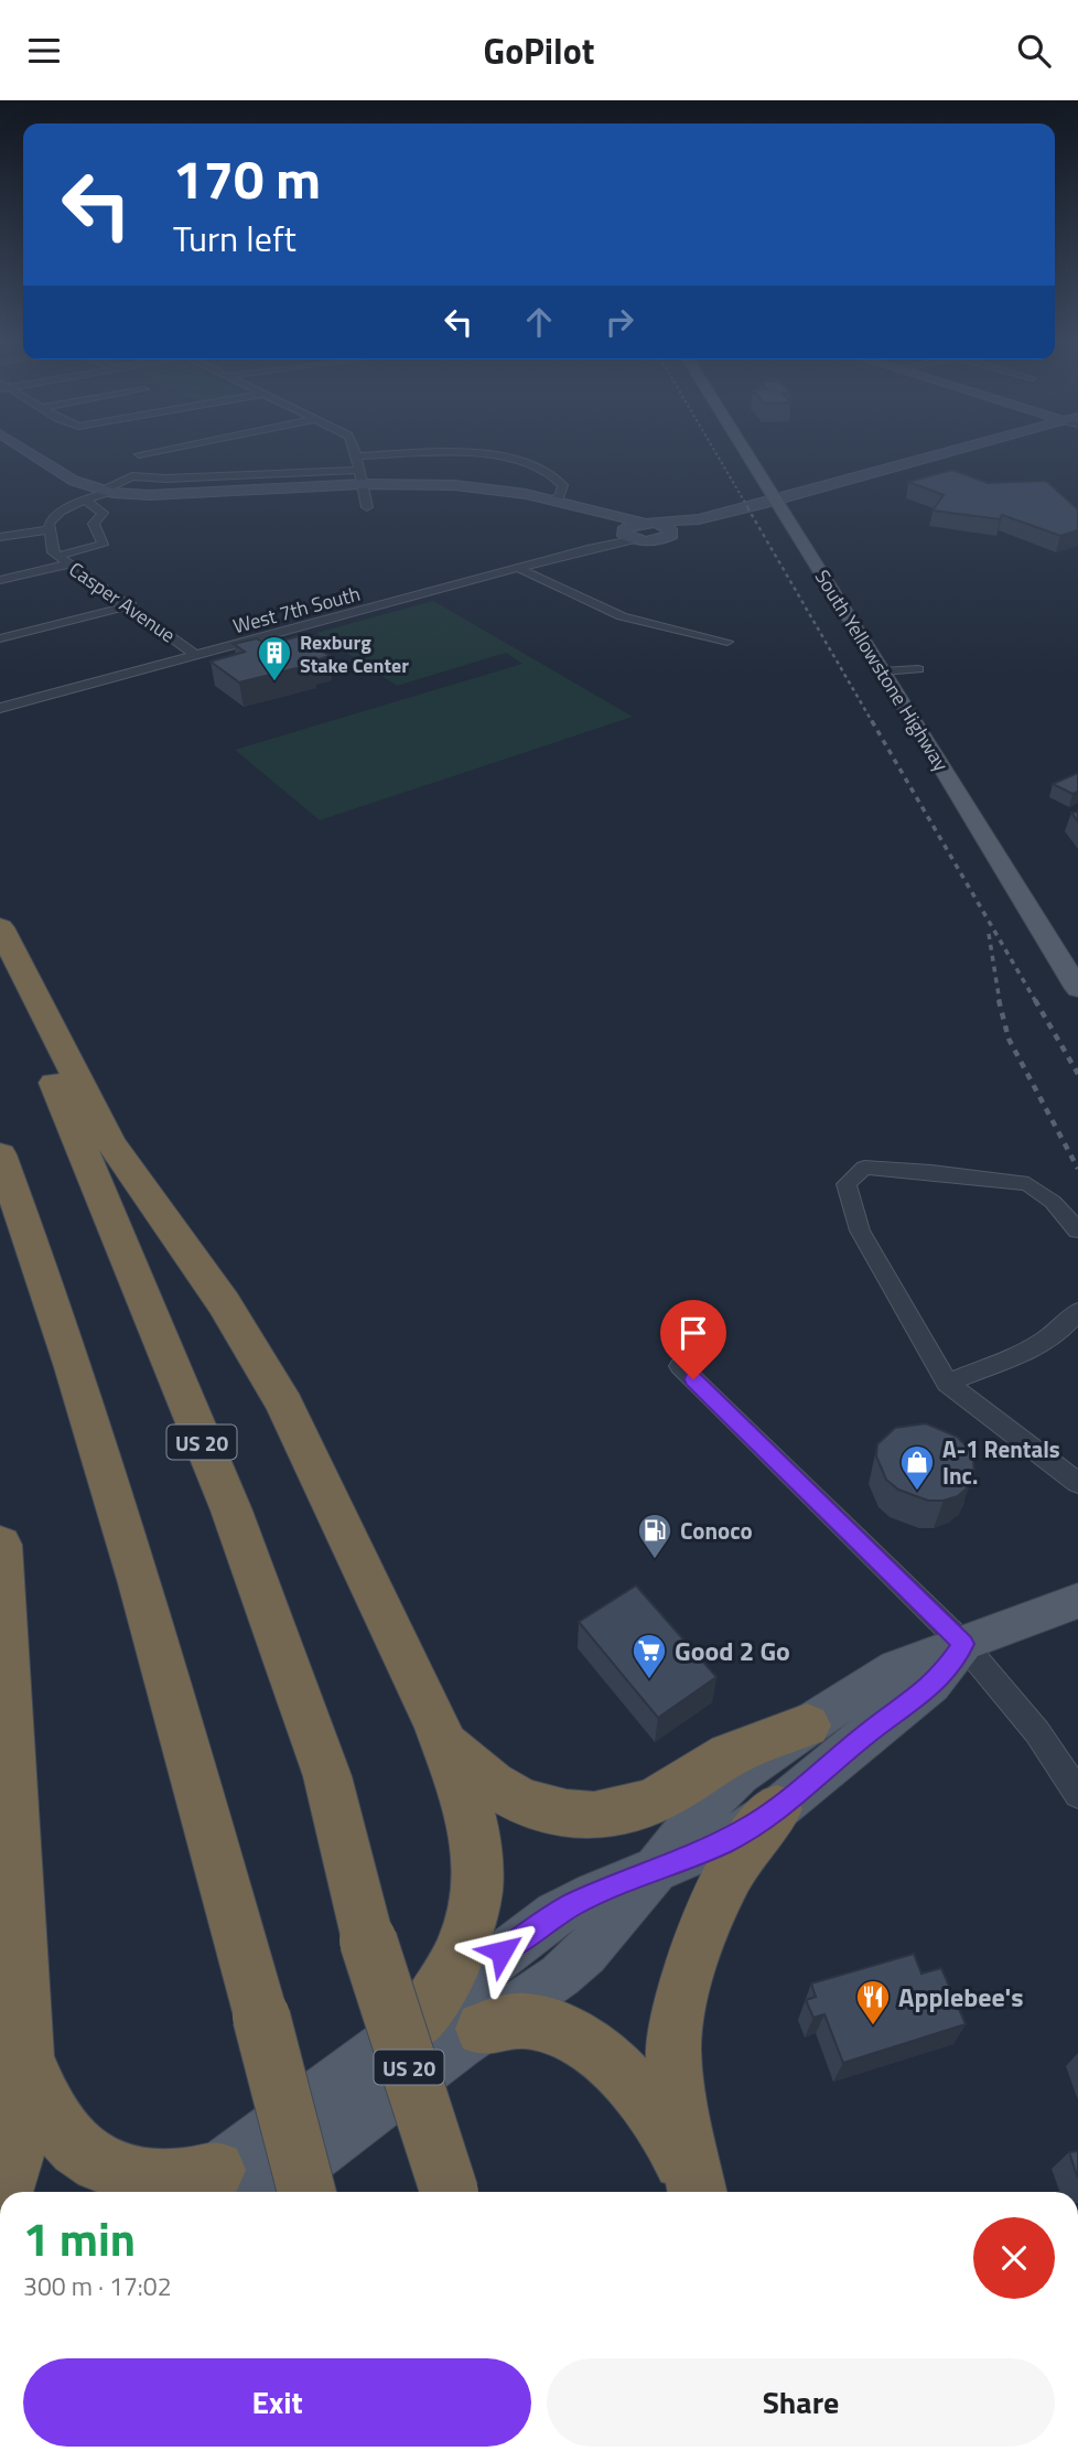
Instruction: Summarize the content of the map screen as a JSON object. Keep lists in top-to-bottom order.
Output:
{
  "streets": {
    "highway": ["US 20"],
    "main road": ["South Yellowstone Highway"],
    "street": ["Casper Avenue", "West 7th South"]
  },
  "crossings": [
    ["Casper Avenue", "West 7th South"]
  ],
  "places": {
    "building": ["Rexburg Stake Center"],
    "shop": ["A-1 Rentals Inc."],
    "fuel station": ["Conoco"],
    "supermarket": ["Good 2 Go"],
    "restaurant": ["Applebee's"]
  },
  "page": {
    "header": "GoPilot",
    "turn": ["170 m", "Turn left"],
    "heading": ["1 min", "300 m · 17:02"],
    "buttons": ["Exit", "Share"]
  }
}
